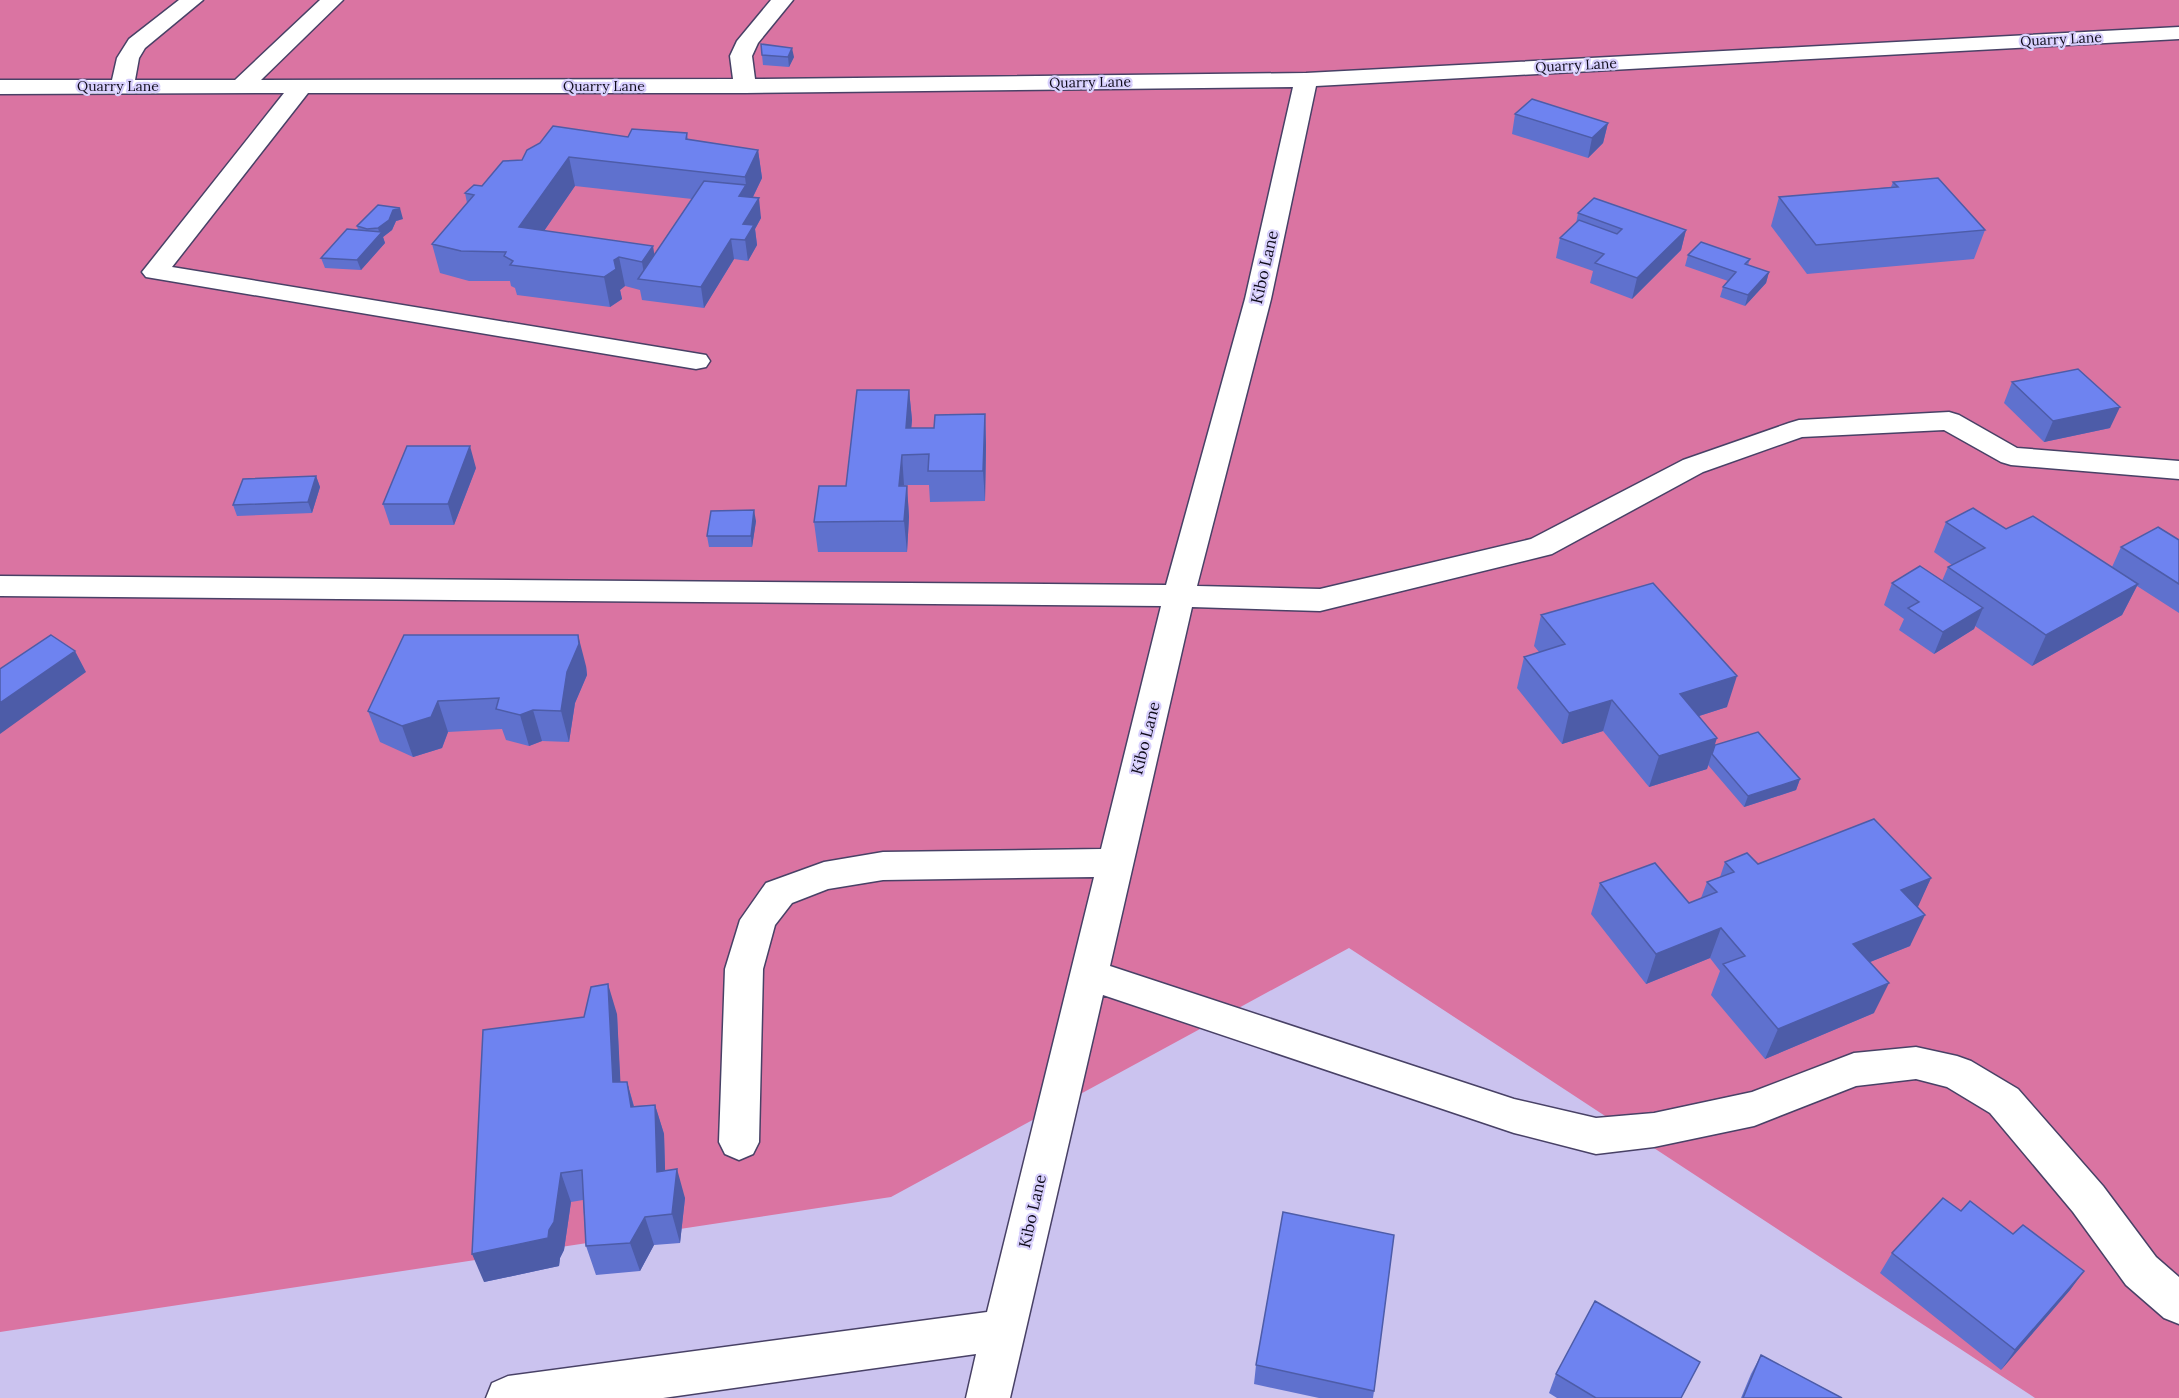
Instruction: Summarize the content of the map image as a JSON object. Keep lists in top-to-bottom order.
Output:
{
  "streets": {
    "street": ["Quarry Lane", "Kibo Lane"]
  },
  "crossings": [
    ["Quarry Lane", "Kibo Lane"]
  ]
}
